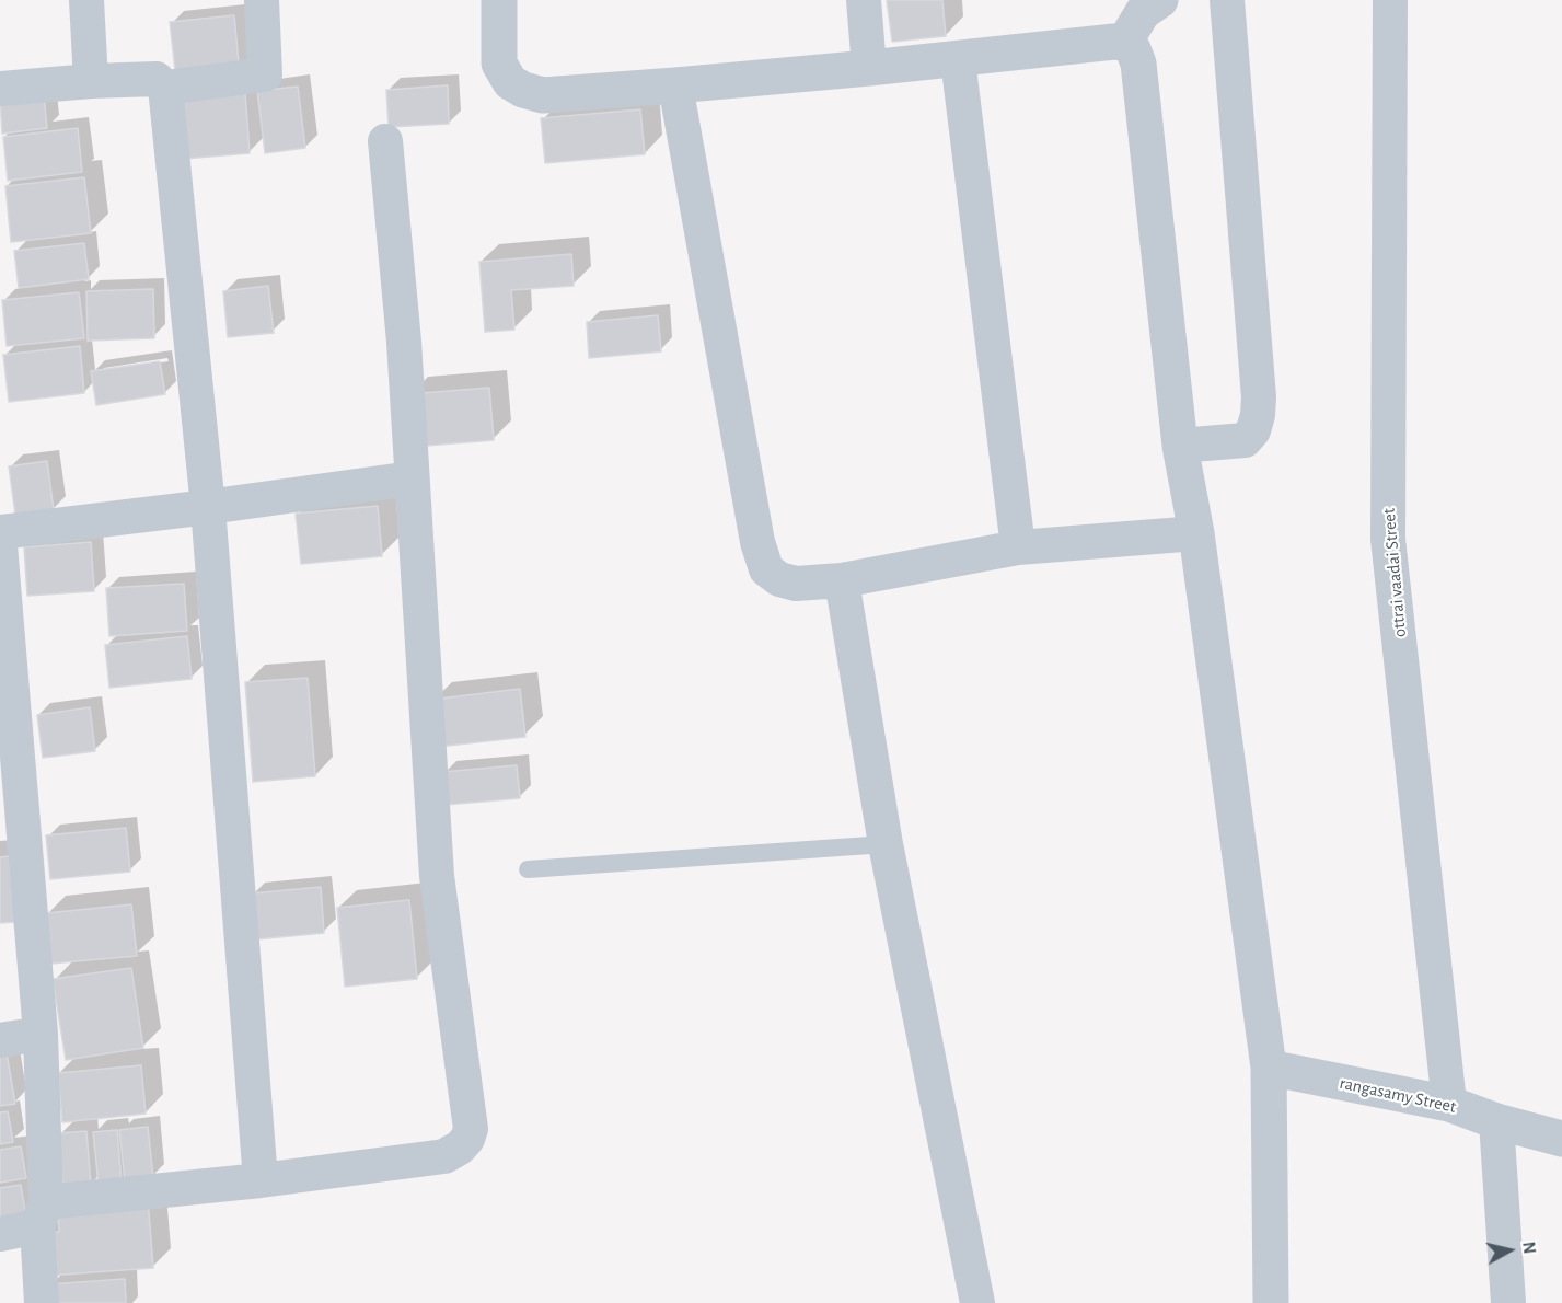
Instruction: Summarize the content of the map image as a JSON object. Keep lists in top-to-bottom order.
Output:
{
  "streets": {
    "street": ["ottrai vaadai Street", "rangasamy Street"]
  },
  "crossings": [
    ["ottrai vaadai Street", "rangasamy Street"]
  ],
  "north": "right"
}
